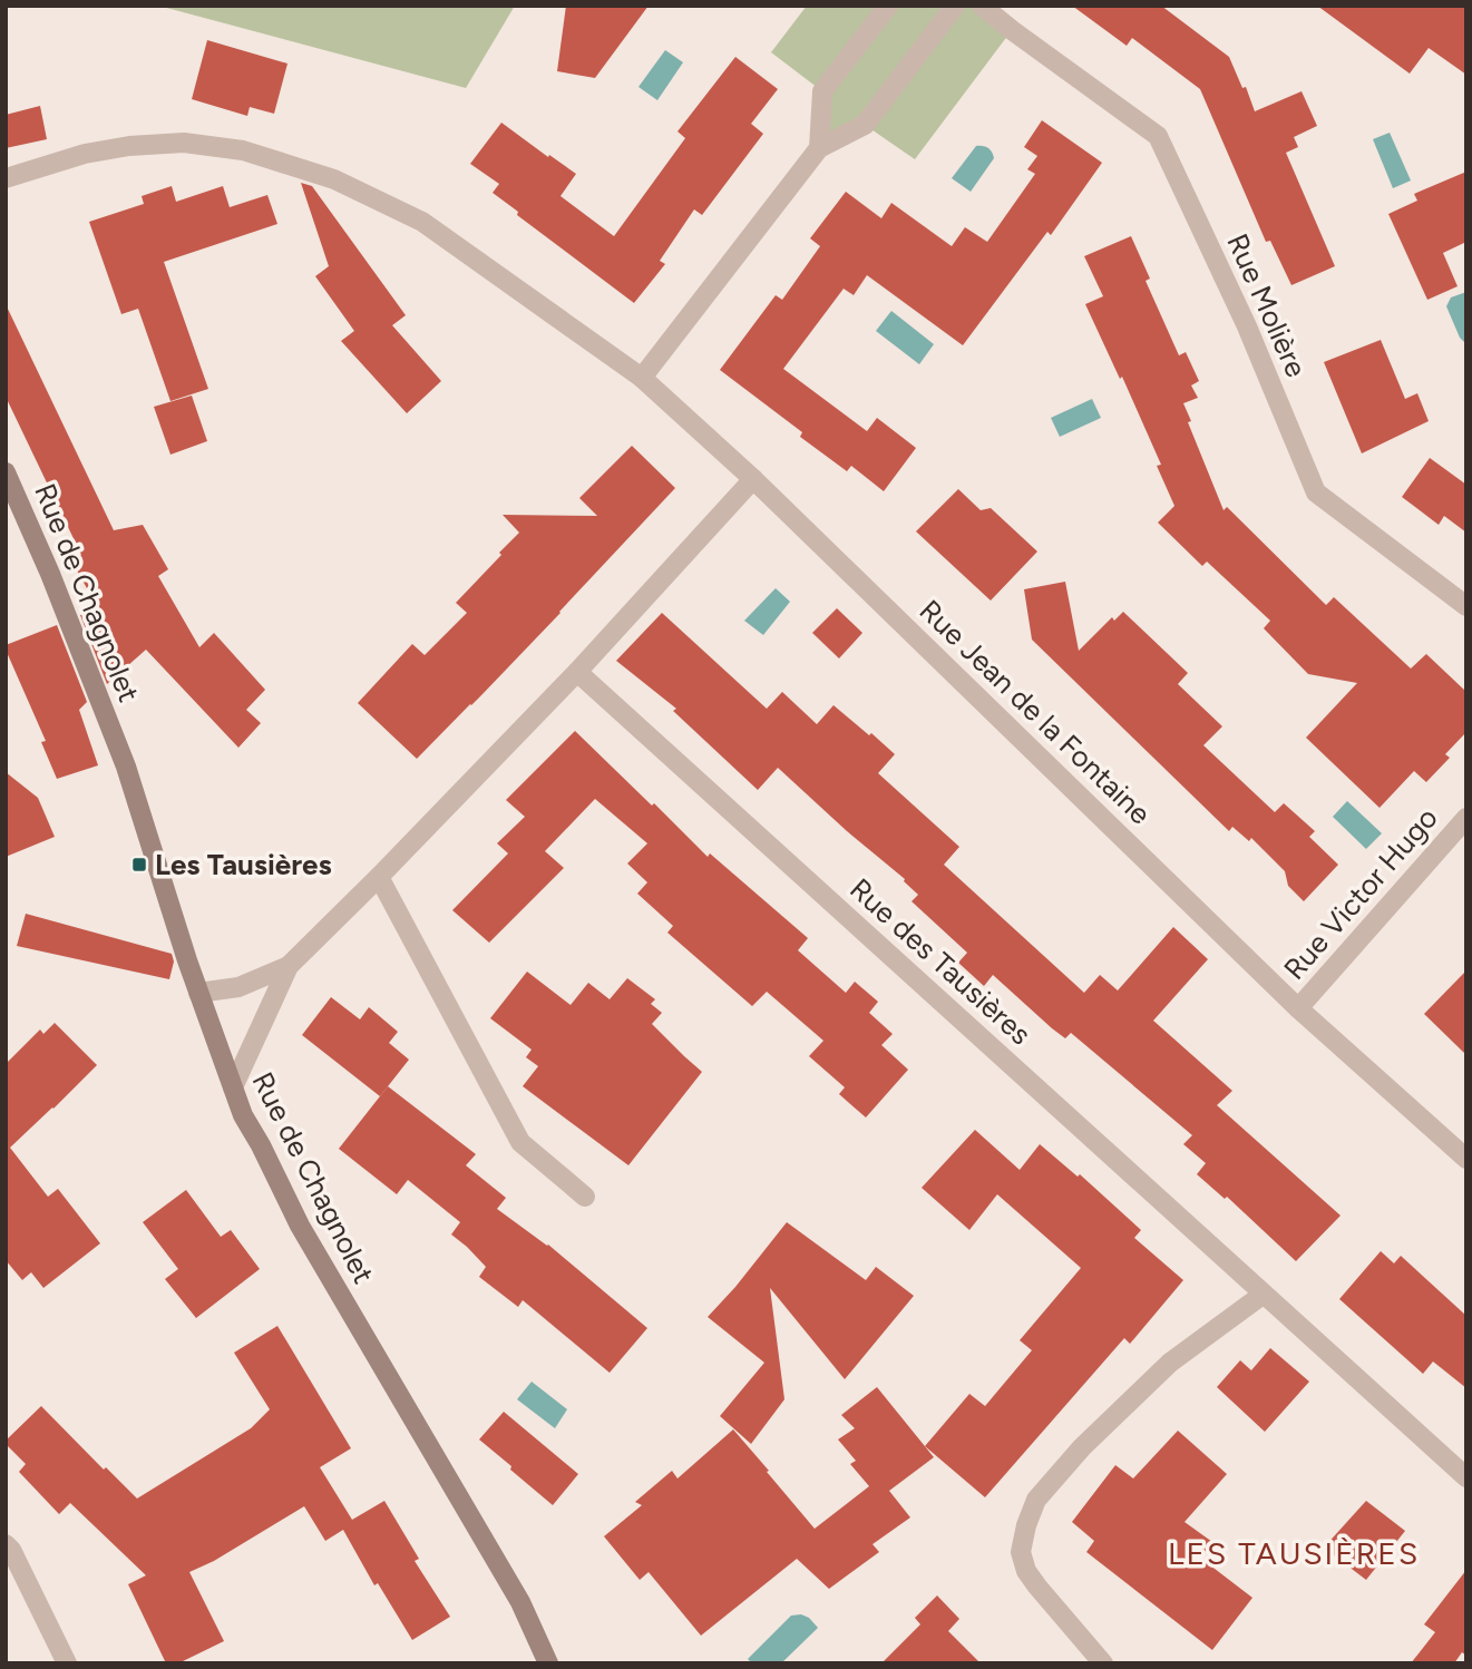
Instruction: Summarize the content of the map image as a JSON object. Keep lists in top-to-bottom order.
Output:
{
  "streets": {
    "street": [
      "Rue Molière",
      "Rue de Chagnolet",
      "Rue Jean de la Fontaine",
      "Rue Victor Hugo",
      "Rue des Tausières"
    ]
  },
  "crossings": [
    ["Rue Jean de la Fontaine", "Rue Victor Hugo"]
  ],
  "districts": ["LES TAUSIÈRES"],
  "places": {
    "transit": ["Les Tausières"]
  }
}
